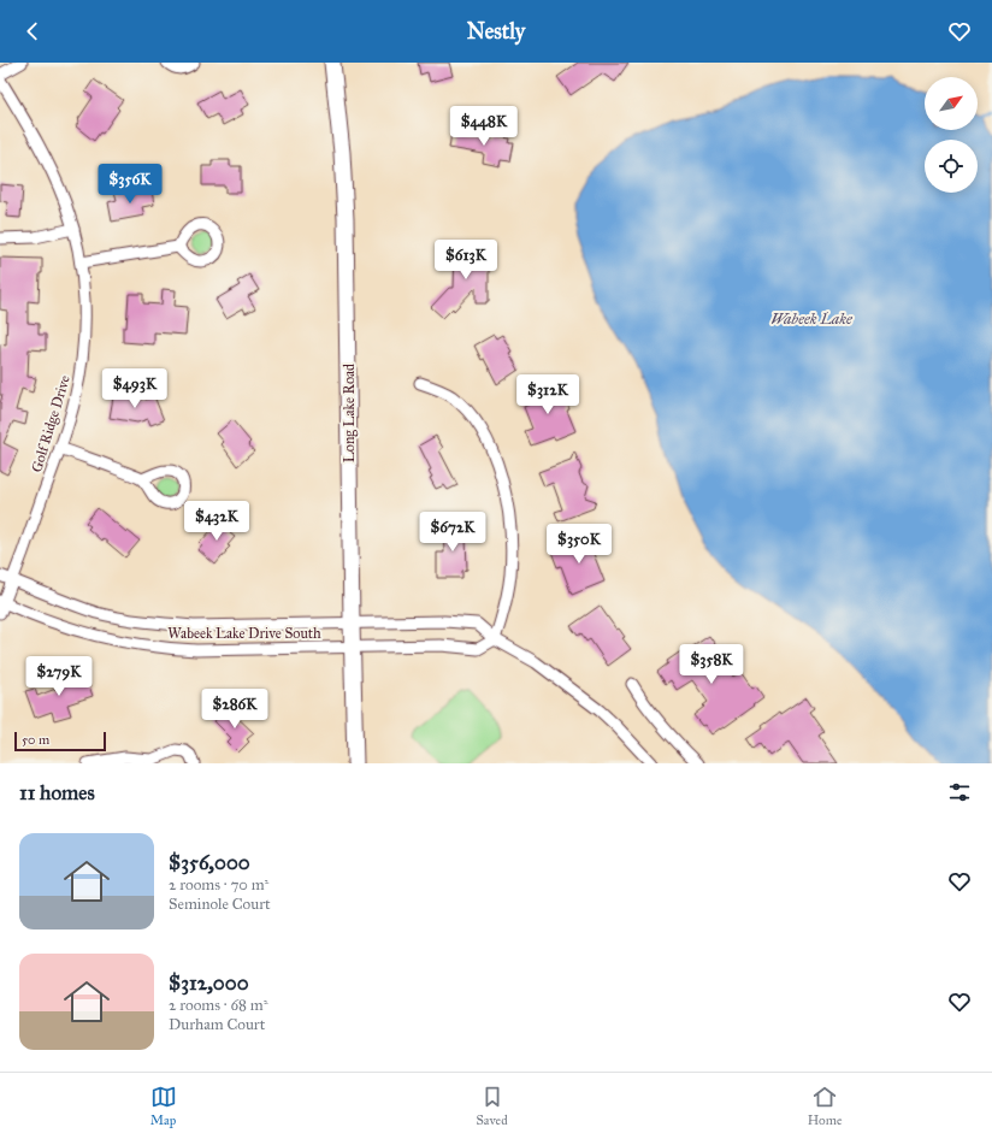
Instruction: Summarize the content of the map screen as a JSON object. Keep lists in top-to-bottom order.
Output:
{
  "streets": {
    "main road": ["Long Lake Road"],
    "street": ["Golf Ridge Drive", "Wabeek Lake Drive South"]
  },
  "crossings": [
    ["Long Lake Road", "Wabeek Lake Drive South"],
    ["Golf Ridge Drive", "Wabeek Lake Drive South"]
  ],
  "water": ["Wabeek Lake"],
  "scale_bar": "50 m",
  "north": "top right",
  "page": {
    "header": "Nestly",
    "price": [
      "$448K",
      "$356K",
      "$613K",
      "$493K",
      "$312K",
      "$432K",
      "$672K",
      "$350K",
      "$358K",
      "$279K",
      "$286K"
    ],
    "scale": "50 m",
    "heading": "11 homes",
    "list": [
      {
        "name": "$356,000",
        "note": "2 rooms · 70 m² · Seminole Court"
      },
      {
        "name": "$312,000",
        "note": "2 rooms · 68 m² · Durham Court"
      }
    ],
    "tabs": ["Map", "Saved", "Home"]
  }
}
